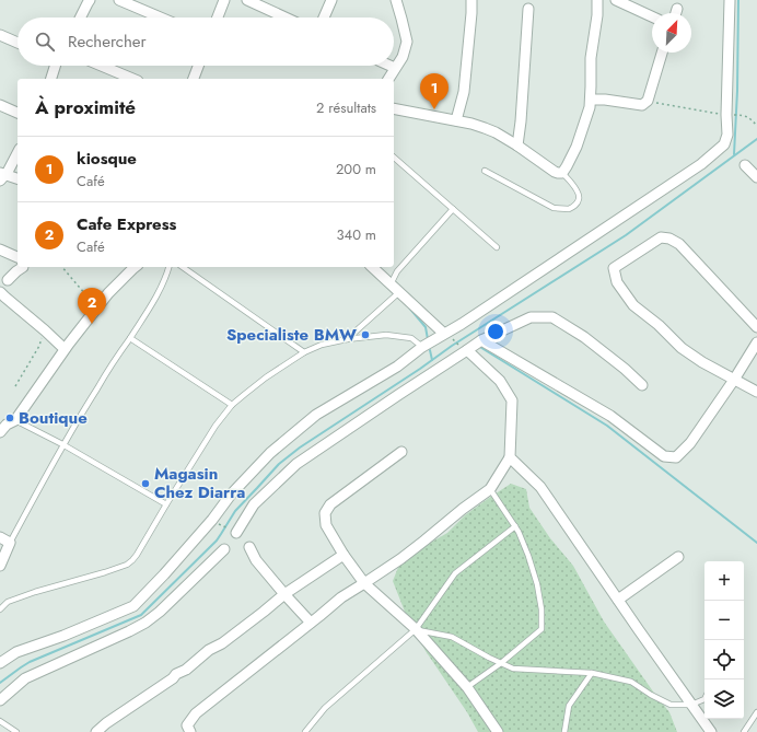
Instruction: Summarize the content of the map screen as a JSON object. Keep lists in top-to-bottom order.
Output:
{
  "places": ["Specialiste BMW", "Boutique", "Magasin Chez Diarra"],
  "north": "top right",
  "page": {
    "search": "Rechercher",
    "pins": ["1", "2"],
    "heading": ["À proximité", "2 résultats"],
    "list": [
      {
        "mark": "1",
        "name": "kiosque",
        "note": "Café",
        "value": "200 m"
      },
      {
        "mark": "2",
        "name": "Cafe Express",
        "note": "Café",
        "value": "340 m"
      }
    ],
    "map_buttons": ["+", "−"]
  }
}
